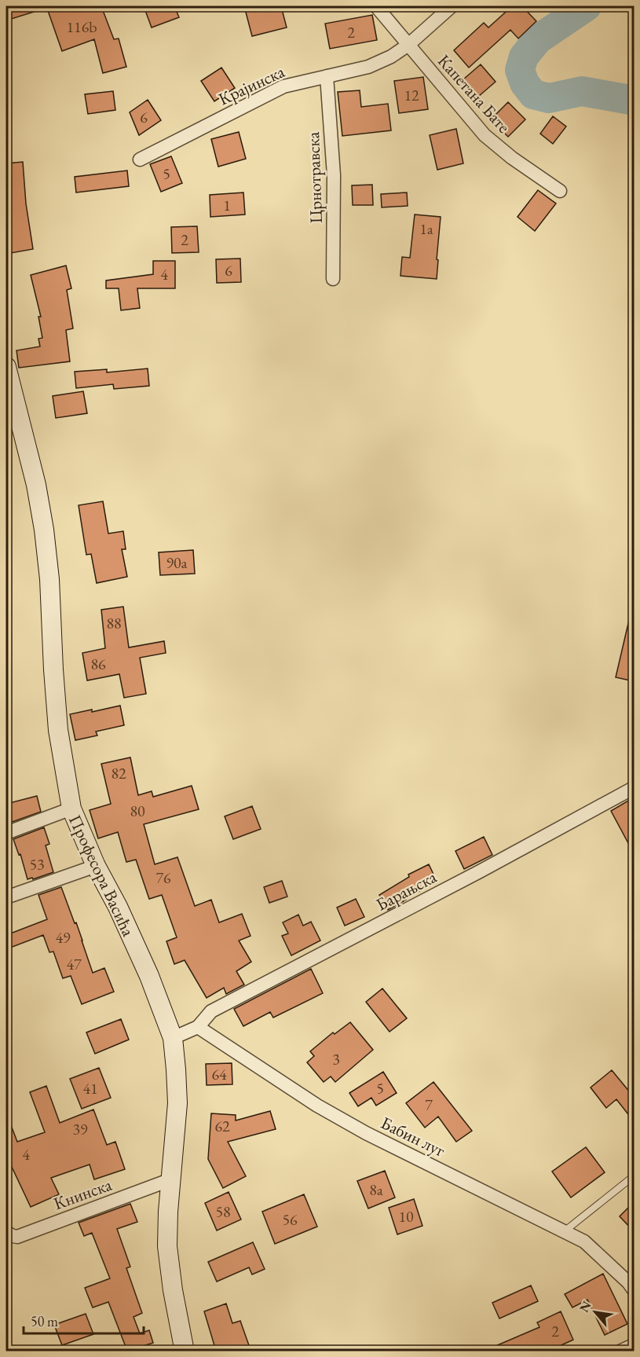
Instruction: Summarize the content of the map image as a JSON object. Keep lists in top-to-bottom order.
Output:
{
  "streets": {
    "street": [
      "Крајинска",
      "Капетана Бате",
      "Црнотравска",
      "Професора Васића",
      "Барањска",
      "Бабин луг",
      "Книнска"
    ]
  },
  "crossings": [
    ["Крајинска", "Капетана Бате"],
    ["Крајинска", "Црнотравска"],
    ["Професора Васића", "Книнска"],
    ["Барањска", "Бабин луг"]
  ],
  "house_numbers": [
    "116b",
    "2",
    "12",
    "6",
    "5",
    "1",
    "1a",
    "2",
    "6",
    "4",
    "90a",
    "88",
    "86",
    "82",
    "80",
    "53",
    "76",
    "49",
    "47",
    "3",
    "64",
    "41",
    "5",
    "7",
    "62",
    "39",
    "4",
    "8a",
    "58",
    "10",
    "56",
    "2"
  ],
  "scale_bar": "50 m",
  "north": "top left"
}
